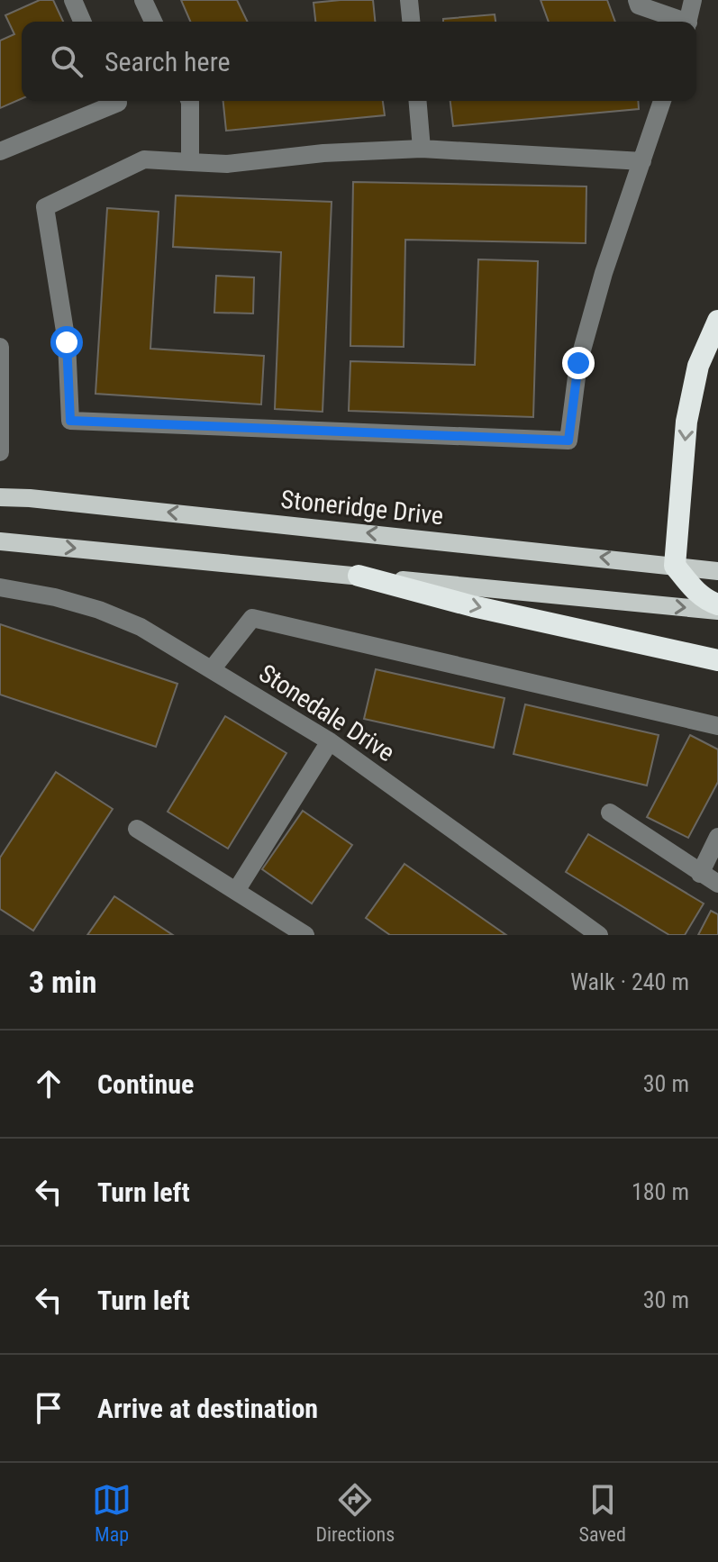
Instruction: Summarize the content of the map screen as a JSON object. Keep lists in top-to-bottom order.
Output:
{
  "streets": {
    "main road": ["Stoneridge Drive"],
    "street": ["Stonedale Drive"]
  },
  "page": {
    "search": "Search here",
    "heading": ["3 min", "Walk · 240 m"],
    "list": [
      ["Continue", "30 m"],
      ["Turn left", "180 m"],
      ["Turn left", "30 m"],
      "Arrive at destination"
    ],
    "nav": ["Map", "Directions", "Saved"]
  }
}
